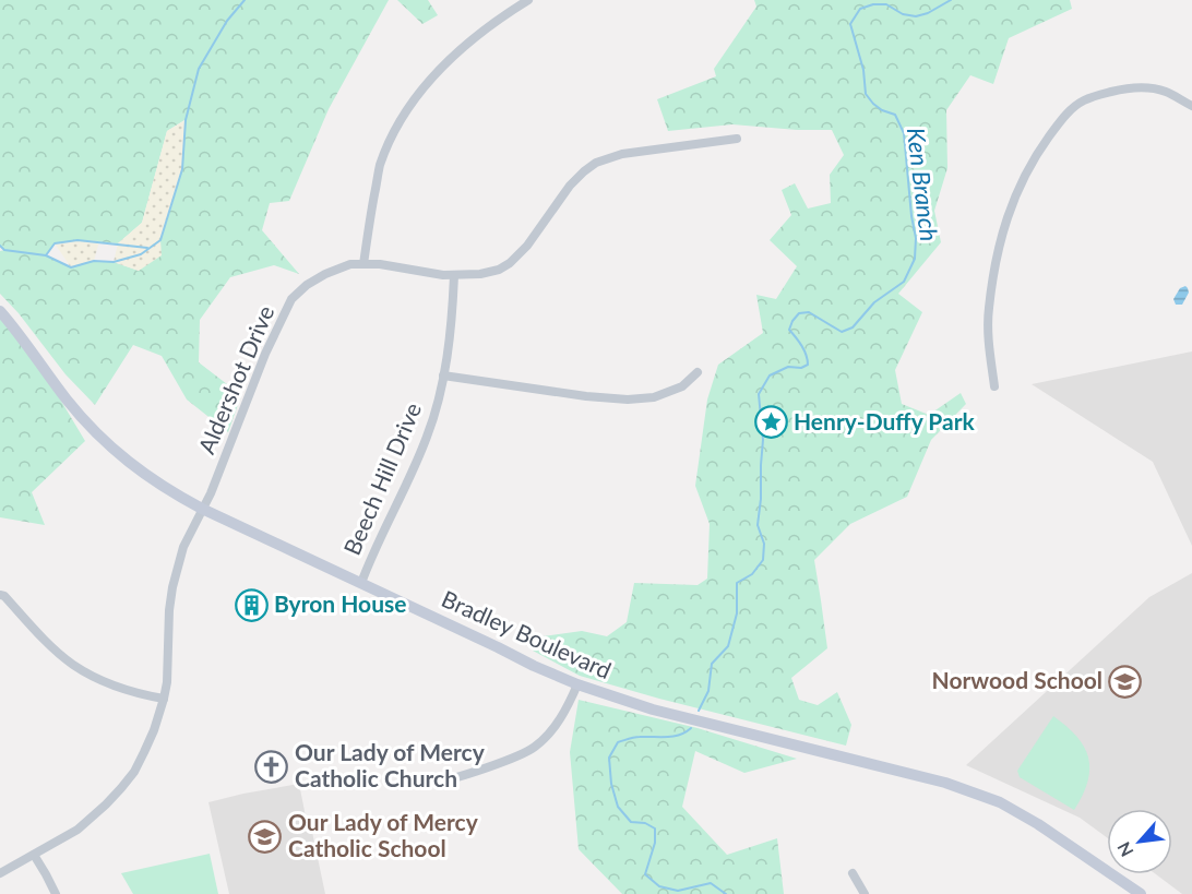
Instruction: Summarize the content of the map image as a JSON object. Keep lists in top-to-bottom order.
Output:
{
  "streets": {
    "main road": ["Bradley Boulevard"],
    "street": ["Aldershot Drive", "Beech Hill Drive"]
  },
  "crossings": [
    ["Aldershot Drive", "Beech Hill Drive"],
    ["Aldershot Drive", "Bradley Boulevard"],
    ["Beech Hill Drive", "Bradley Boulevard"]
  ],
  "water": ["Ken Branch"],
  "places": {
    "place": ["Henry-Duffy Park"],
    "building": ["Byron House"],
    "school or university": ["Norwood School", "Our Lady of Mercy Catholic School"],
    "church": ["Our Lady of Mercy Catholic Church"]
  },
  "north": "bottom left"
}
